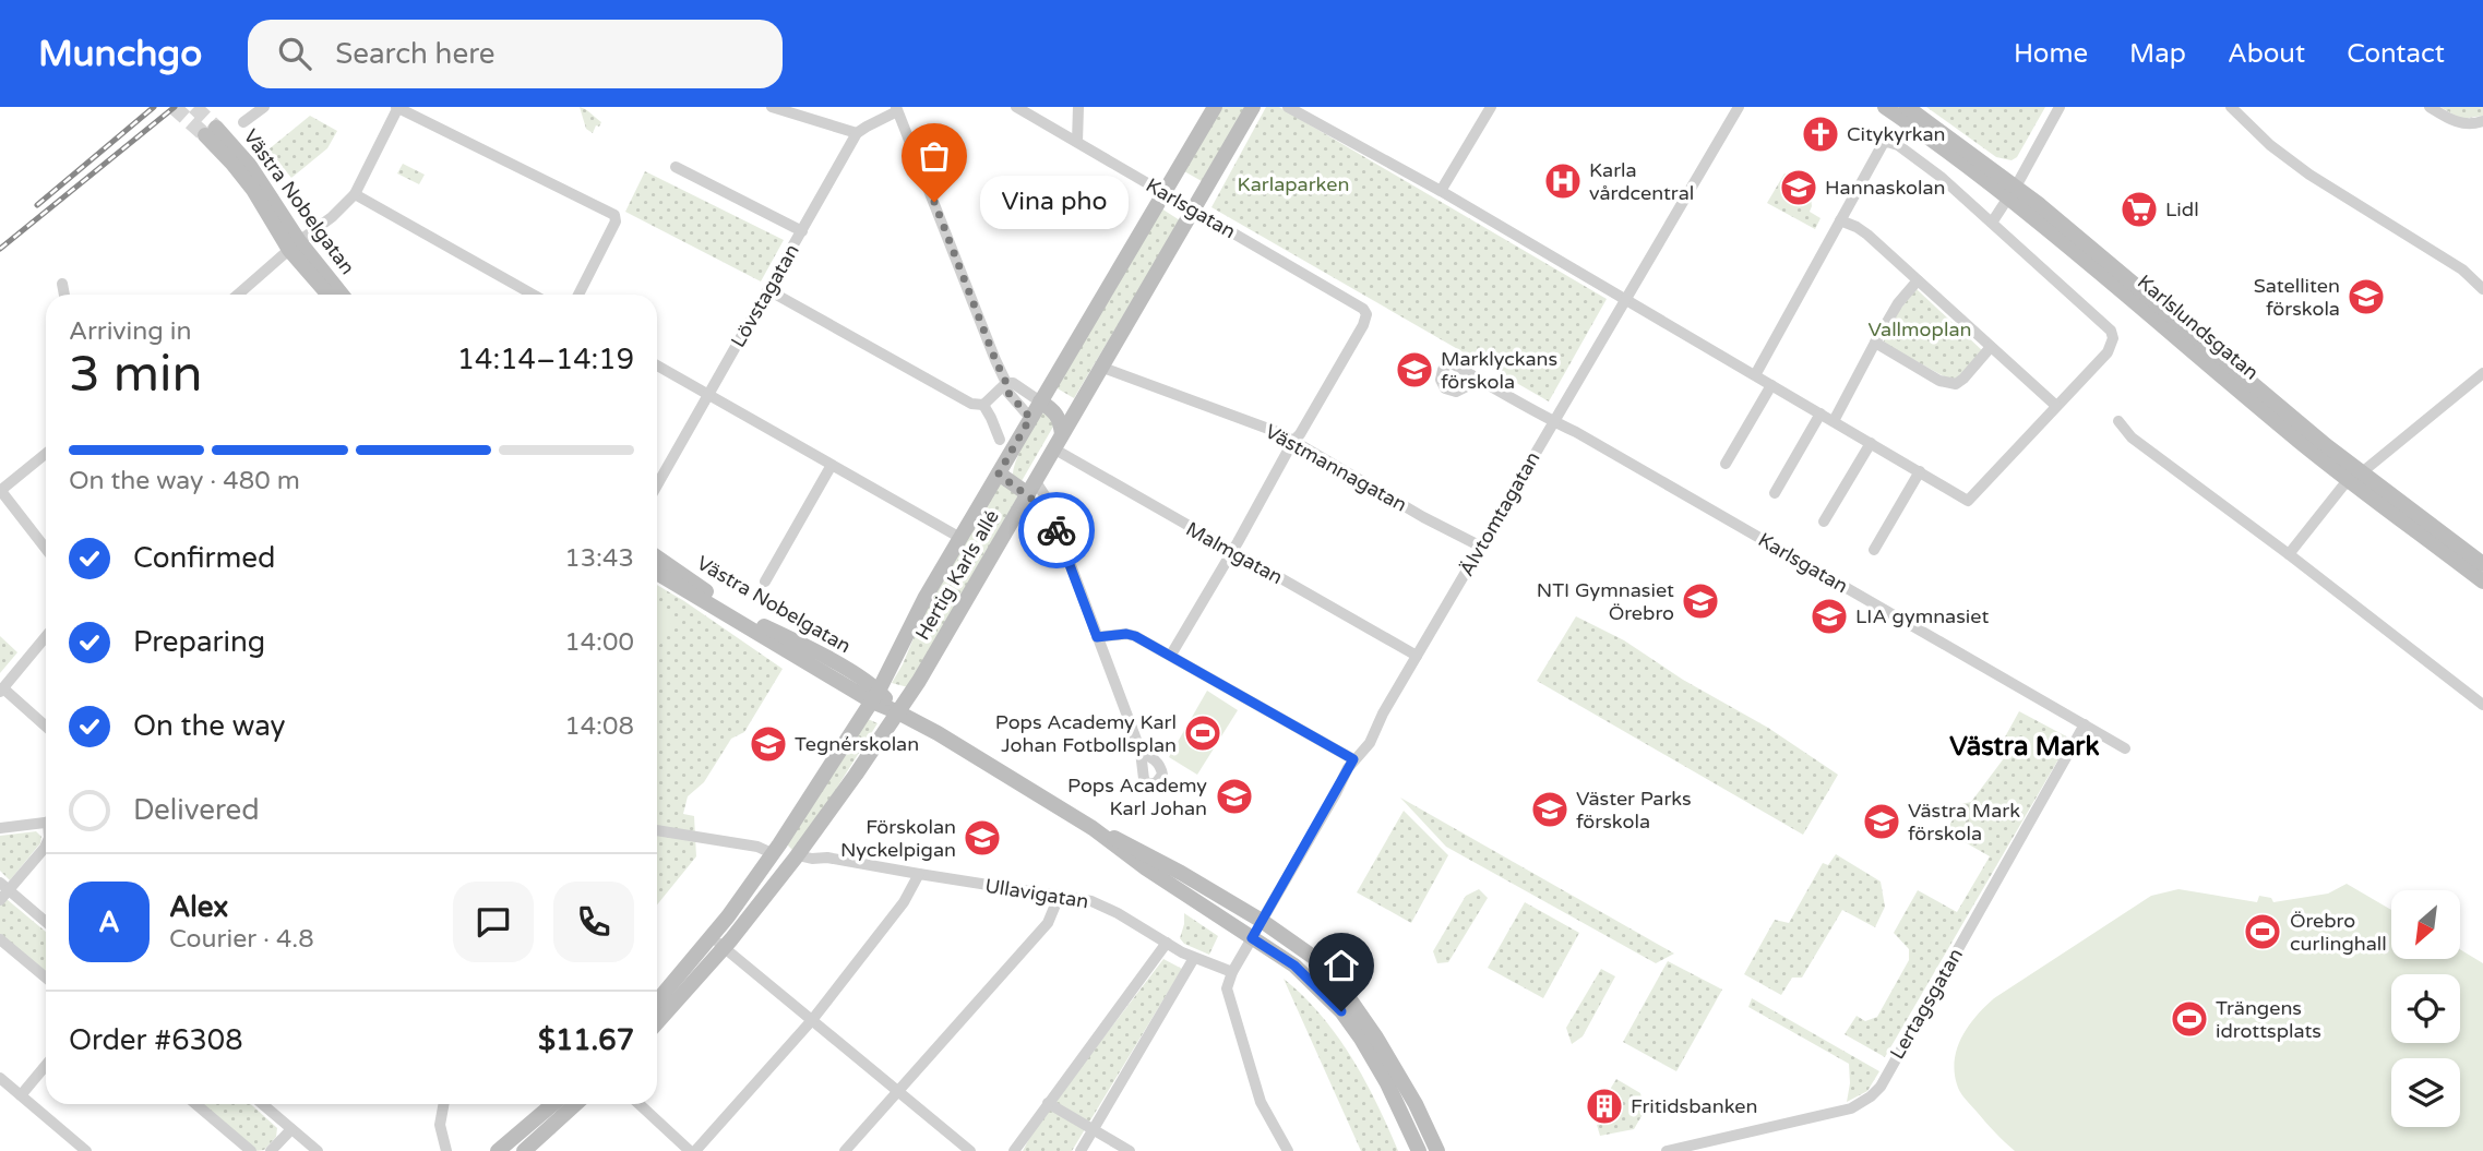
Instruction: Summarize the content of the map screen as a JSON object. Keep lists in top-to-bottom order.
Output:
{
  "streets": {
    "main road": ["Västra Nobelgatan", "Karlslundsgatan", "Hertig Karls allé"],
    "street": [
      "Karlsgatan",
      "Lövstagatan",
      "Västmannagatan",
      "Älvtomtagatan",
      "Malmgatan",
      "Ullavigatan",
      "Lertagsgatan"
    ]
  },
  "crossings": [
    ["Västra Nobelgatan", "Hertig Karls allé"],
    ["Karlsgatan", "Västmannagatan"],
    ["Karlsgatan", "Älvtomtagatan"],
    ["Karlsgatan", "Hertig Karls allé"],
    ["Karlsgatan", "Lertagsgatan"],
    ["Västmannagatan", "Älvtomtagatan"],
    ["Västmannagatan", "Hertig Karls allé"],
    ["Älvtomtagatan", "Malmgatan"],
    ["Malmgatan", "Hertig Karls allé"],
    ["Hertig Karls allé", "Ullavigatan"]
  ],
  "districts": ["Västra Mark"],
  "parks": ["Karlaparken", "Vallmoplan"],
  "places": {
    "church": ["Citykyrkan"],
    "hospital": ["Karla vårdcentral"],
    "school or university": [
      "Hannaskolan",
      "Satelliten förskola",
      "Marklyckans förskola",
      "NTI Gymnasiet Örebro",
      "LIA gymnasiet",
      "Tegnérskolan",
      "Pops Academy Karl Johan",
      "Väster Parks förskola",
      "Västra Mark förskola",
      "Förskolan Nyckelpigan"
    ],
    "other": ["Vina pho"],
    "supermarket": ["Lidl"],
    "sports": ["Pops Academy Karl Johan Fotbollsplan", "Örebro curlinghall", "Trängens idrottsplats"],
    "building": ["Fritidsbanken"]
  },
  "north": "bottom left",
  "page": {
    "header": "Munchgo",
    "search": "Search here",
    "nav": [
      "Home",
      "Map",
      "About",
      "Contact"
    ],
    "bubble": "Vina pho",
    "heading": ["3 min", "Arriving in", "14:14–14:19"],
    "panel": [
      "Alex",
      "Courier · 4.8",
      "Order #6308",
      "$11.67"
    ],
    "bar": "On the way · 480 m",
    "list": [
      ["Confirmed", "13:43"],
      ["Preparing", "14:00"],
      ["On the way", "14:08"],
      "Delivered"
    ],
    "round": "A"
  }
}
